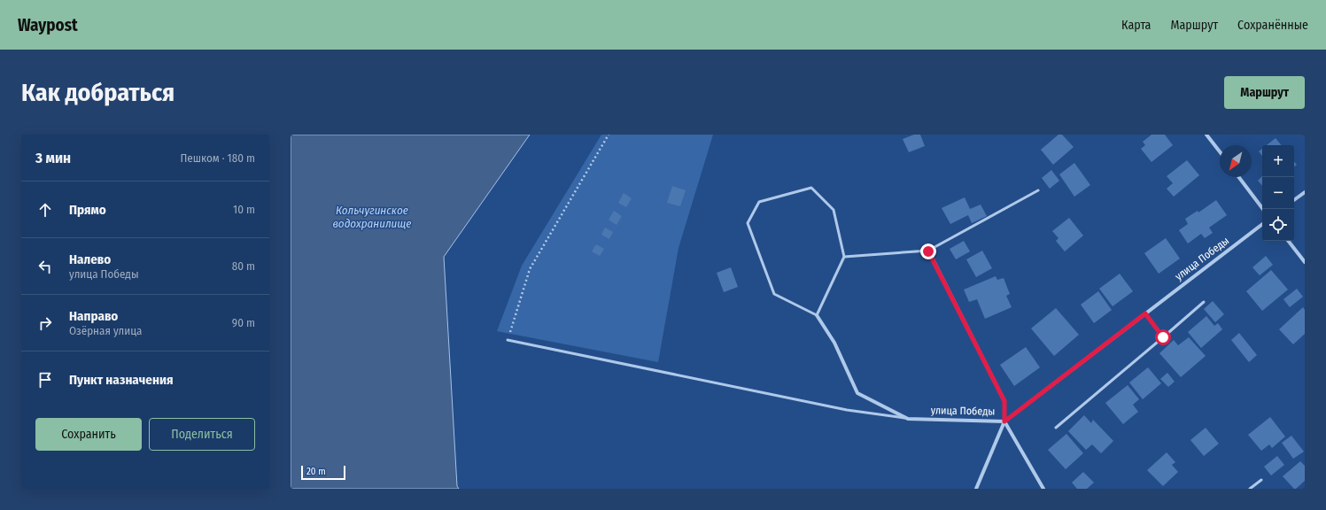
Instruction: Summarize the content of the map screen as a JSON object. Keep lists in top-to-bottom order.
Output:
{
  "streets": {
    "street": ["улица Победы"]
  },
  "water": ["Кольчугинское водохранилище"],
  "scale_bar": "20 m",
  "north": "bottom left",
  "page": {
    "header": "Waypost",
    "nav": ["Карта", "Маршрут", "Сохранённые"],
    "buttons": [
      "Маршрут",
      ["Сохранить", "Поделиться"]
    ],
    "title": "Как добраться",
    "heading": ["3 мин", "Пешком · 180 m"],
    "map_buttons": ["+", "−"],
    "list": [
      ["Прямо", "10 m"],
      ["Налево", "улица Победы", "80 m"],
      ["Направо", "Озёрная улица", "90 m"],
      "Пункт назначения"
    ],
    "scale": "20 m"
  }
}
